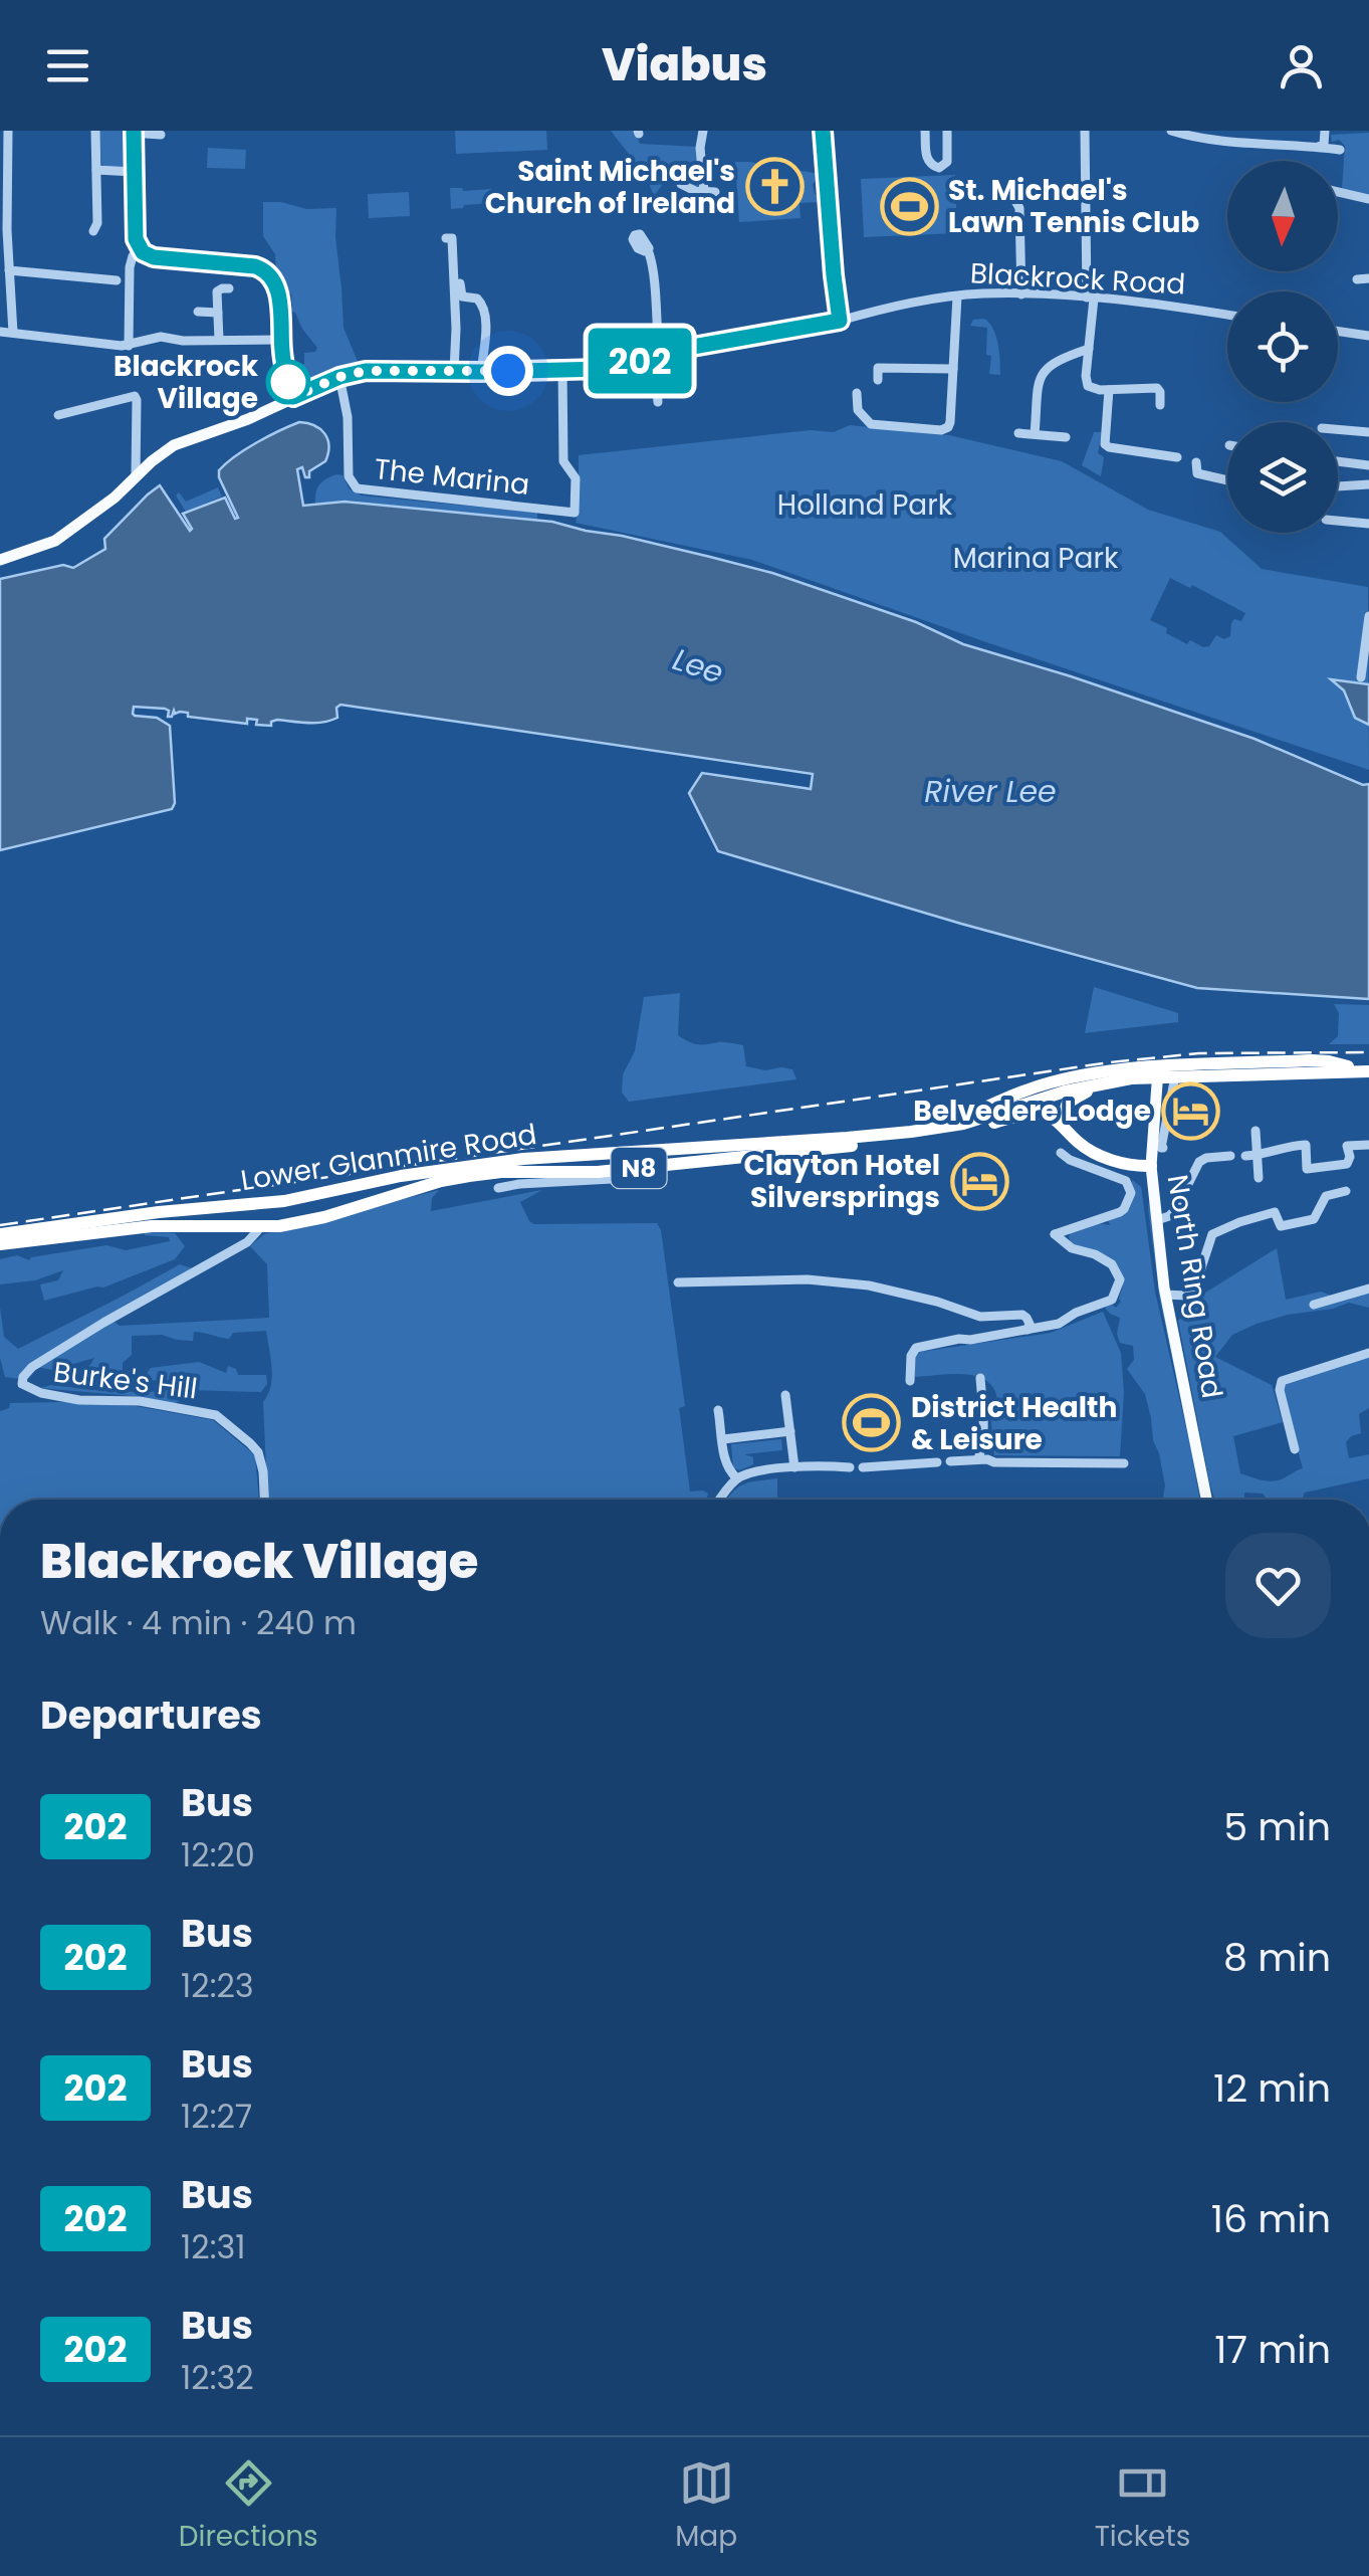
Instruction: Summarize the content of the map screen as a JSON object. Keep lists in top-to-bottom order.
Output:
{
  "streets": {
    "highway": ["Lower Glanmire Road", "N8"],
    "main road": ["Blackrock Road", "North Ring Road"],
    "street": ["The Marina", "Burke's Hill"]
  },
  "crossings": [
    ["Blackrock Road", "The Marina"],
    ["Lower Glanmire Road", "N8"],
    ["Lower Glanmire Road", "Burke's Hill"],
    ["N8", "North Ring Road"]
  ],
  "water": ["Lee", "River Lee"],
  "parks": ["Holland Park", "Marina Park"],
  "places": {
    "church": ["Saint Michael's Church of Ireland"],
    "sports": ["St. Michael's Lawn Tennis Club", "District Health & Leisure"],
    "other": ["Blackrock Village"],
    "hotel": ["Belvedere Lodge", "Clayton Hotel Silversprings"]
  },
  "lines": ["bus line 202"],
  "north": "bottom",
  "page": {
    "header": "Viabus",
    "on_map": "202",
    "heading": [
      ["Blackrock Village", "Walk · 4 min · 240 m"],
      "Departures"
    ],
    "list": [
      {
        "mark": "202",
        "name": "Bus",
        "note": "12:20",
        "value": "5 min"
      },
      {
        "mark": "202",
        "name": "Bus",
        "note": "12:23",
        "value": "8 min"
      },
      {
        "mark": "202",
        "name": "Bus",
        "note": "12:27",
        "value": "12 min"
      },
      {
        "mark": "202",
        "name": "Bus",
        "note": "12:31",
        "value": "16 min"
      },
      {
        "mark": "202",
        "name": "Bus",
        "note": "12:32",
        "value": "17 min"
      }
    ],
    "tabs": ["Directions", "Map", "Tickets"]
  }
}
